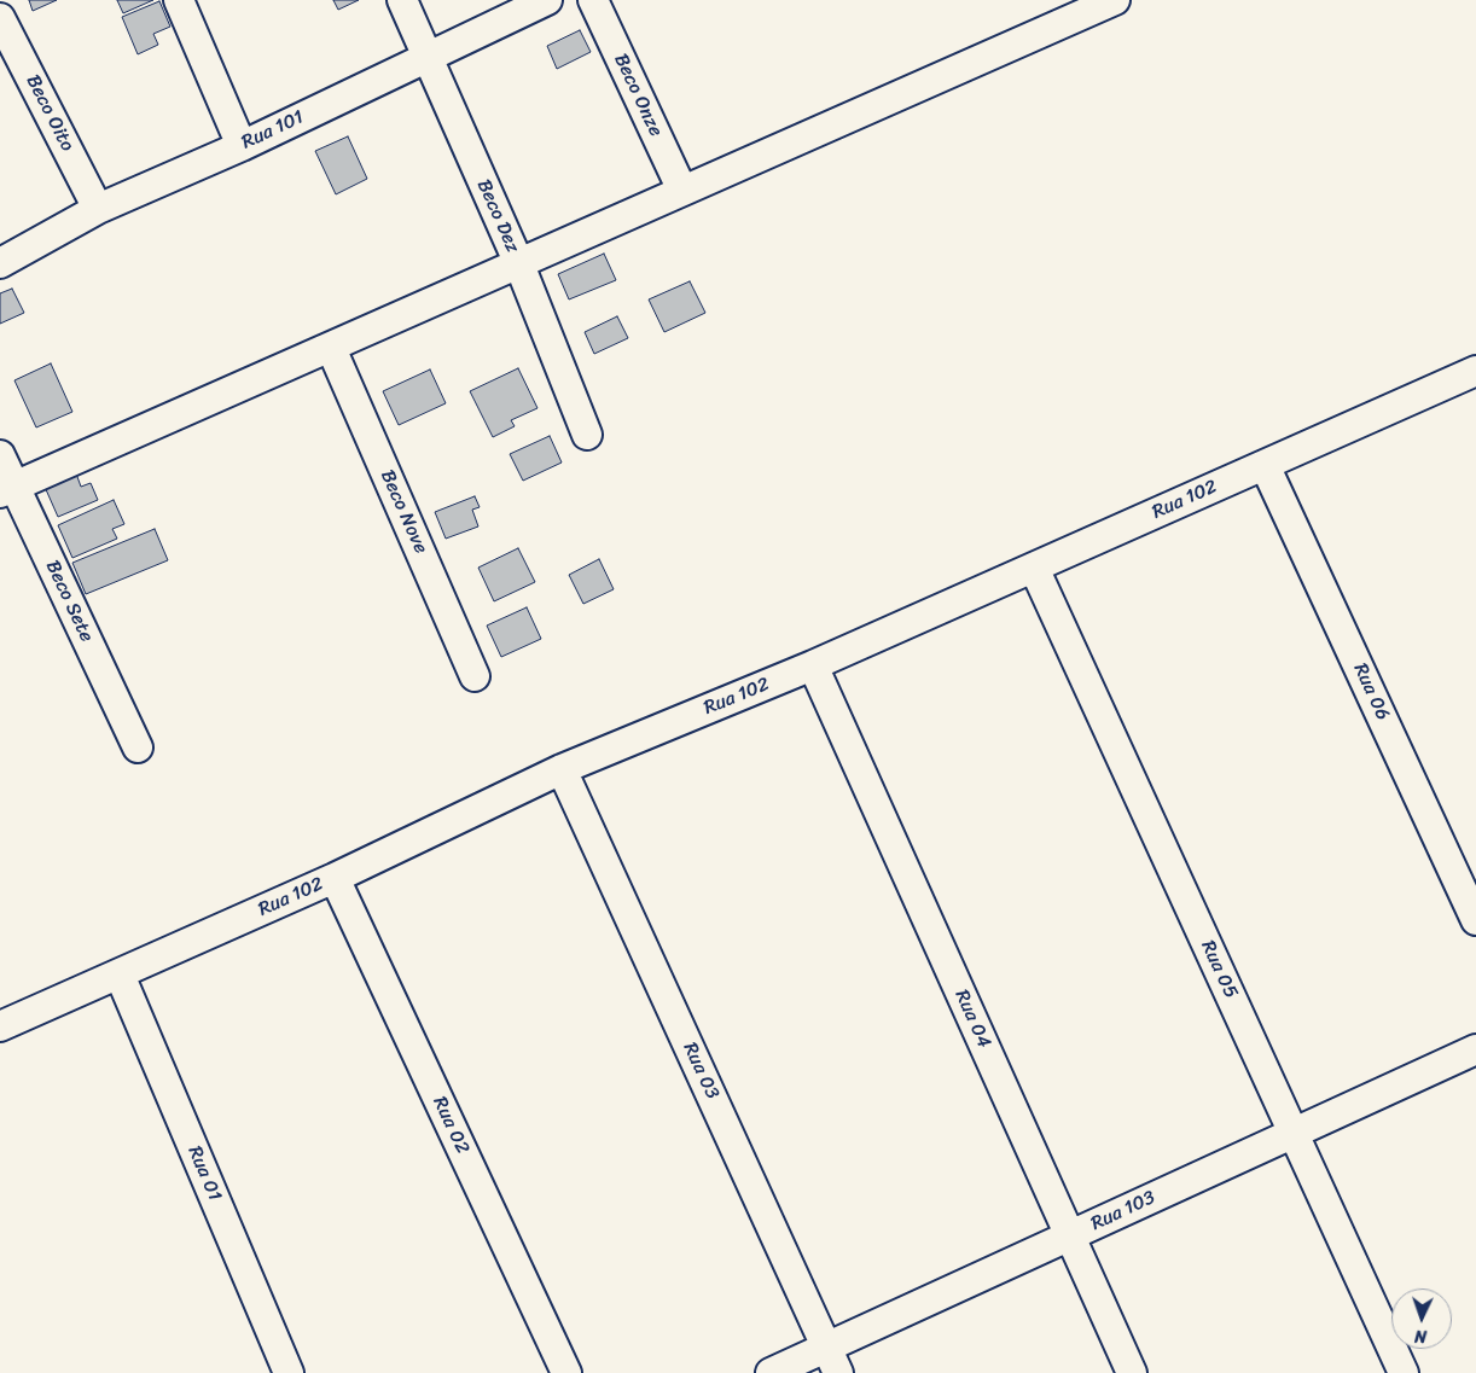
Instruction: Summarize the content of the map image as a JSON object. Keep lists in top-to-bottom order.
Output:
{
  "streets": {
    "street": [
      "Beco Onze",
      "Beco Oito",
      "Rua 101",
      "Beco Dez",
      "Rua 102",
      "Beco Nove",
      "Beco Sete",
      "Rua 06",
      "Rua 05",
      "Rua 04",
      "Rua 03",
      "Rua 02",
      "Rua 01",
      "Rua 103"
    ]
  },
  "crossings": [
    ["Beco Oito", "Rua 101"],
    ["Rua 101", "Beco Dez"],
    ["Rua 102", "Rua 06"],
    ["Rua 102", "Rua 05"],
    ["Rua 102", "Rua 04"],
    ["Rua 102", "Rua 03"],
    ["Rua 102", "Rua 02"],
    ["Rua 102", "Rua 01"],
    ["Rua 05", "Rua 103"],
    ["Rua 04", "Rua 103"],
    ["Rua 03", "Rua 103"]
  ],
  "north": "bottom"
}
